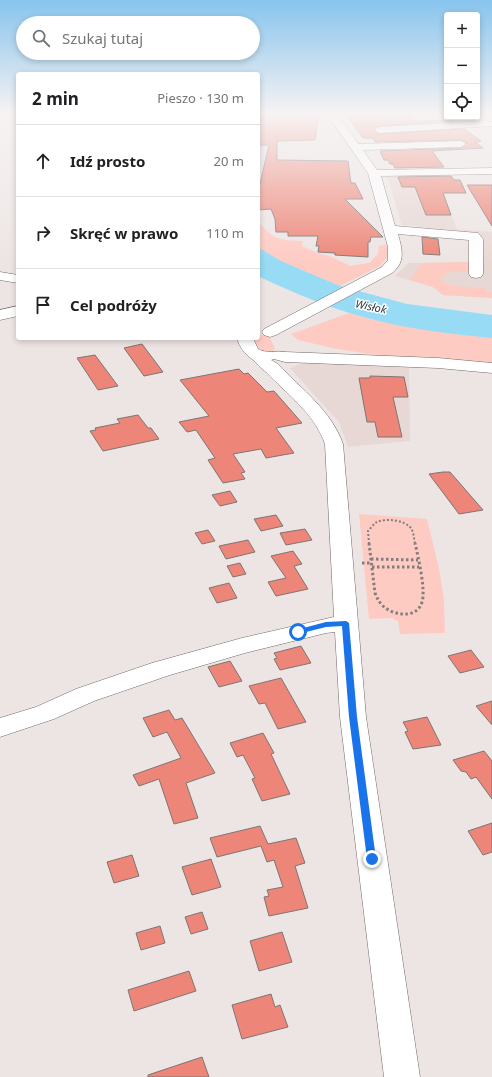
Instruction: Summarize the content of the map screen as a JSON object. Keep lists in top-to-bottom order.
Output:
{
  "water": ["Wisłok"],
  "page": {
    "map_buttons": ["+", "−"],
    "search": "Szukaj tutaj",
    "heading": ["2 min", "Pieszo · 130 m"],
    "list": [
      ["Idź prosto", "20 m"],
      ["Skręć w prawo", "110 m"],
      "Cel podróży"
    ]
  }
}
